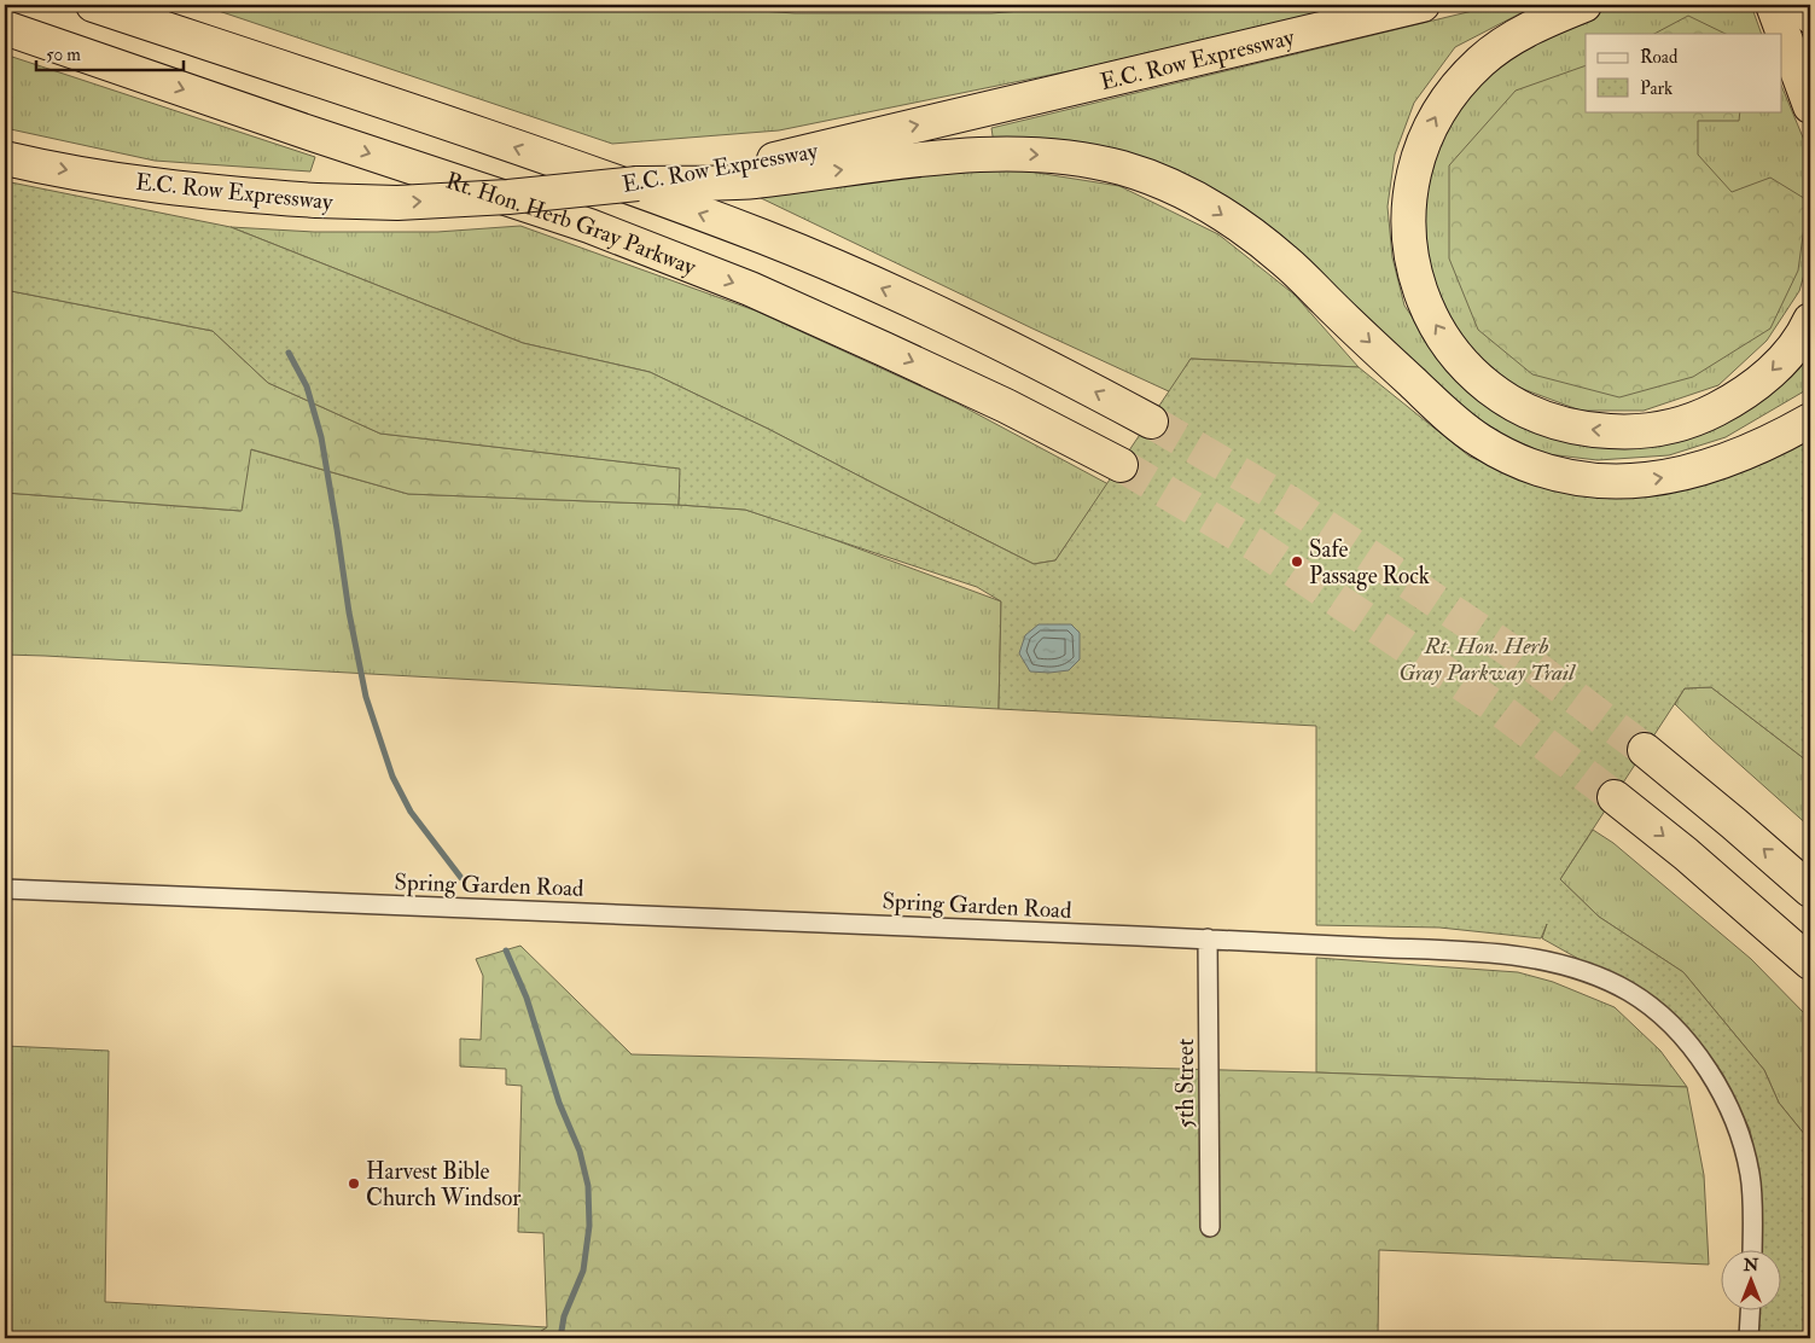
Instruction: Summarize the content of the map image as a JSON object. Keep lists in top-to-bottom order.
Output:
{
  "streets": {
    "highway": ["E.C. Row Expressway", "Rt. Hon. Herb Gray Parkway"],
    "street": ["Spring Garden Road", "5th Street"]
  },
  "crossings": [
    ["Spring Garden Road", "5th Street"]
  ],
  "one_way": ["E.C. Row Expressway"],
  "parks": ["Rt. Hon. Herb Gray Parkway Trail"],
  "places": ["Safe Passage Rock", "Harvest Bible Church Windsor"],
  "legend": ["Road", "Park"],
  "scale_bar": "50 m",
  "north": "top"
}
